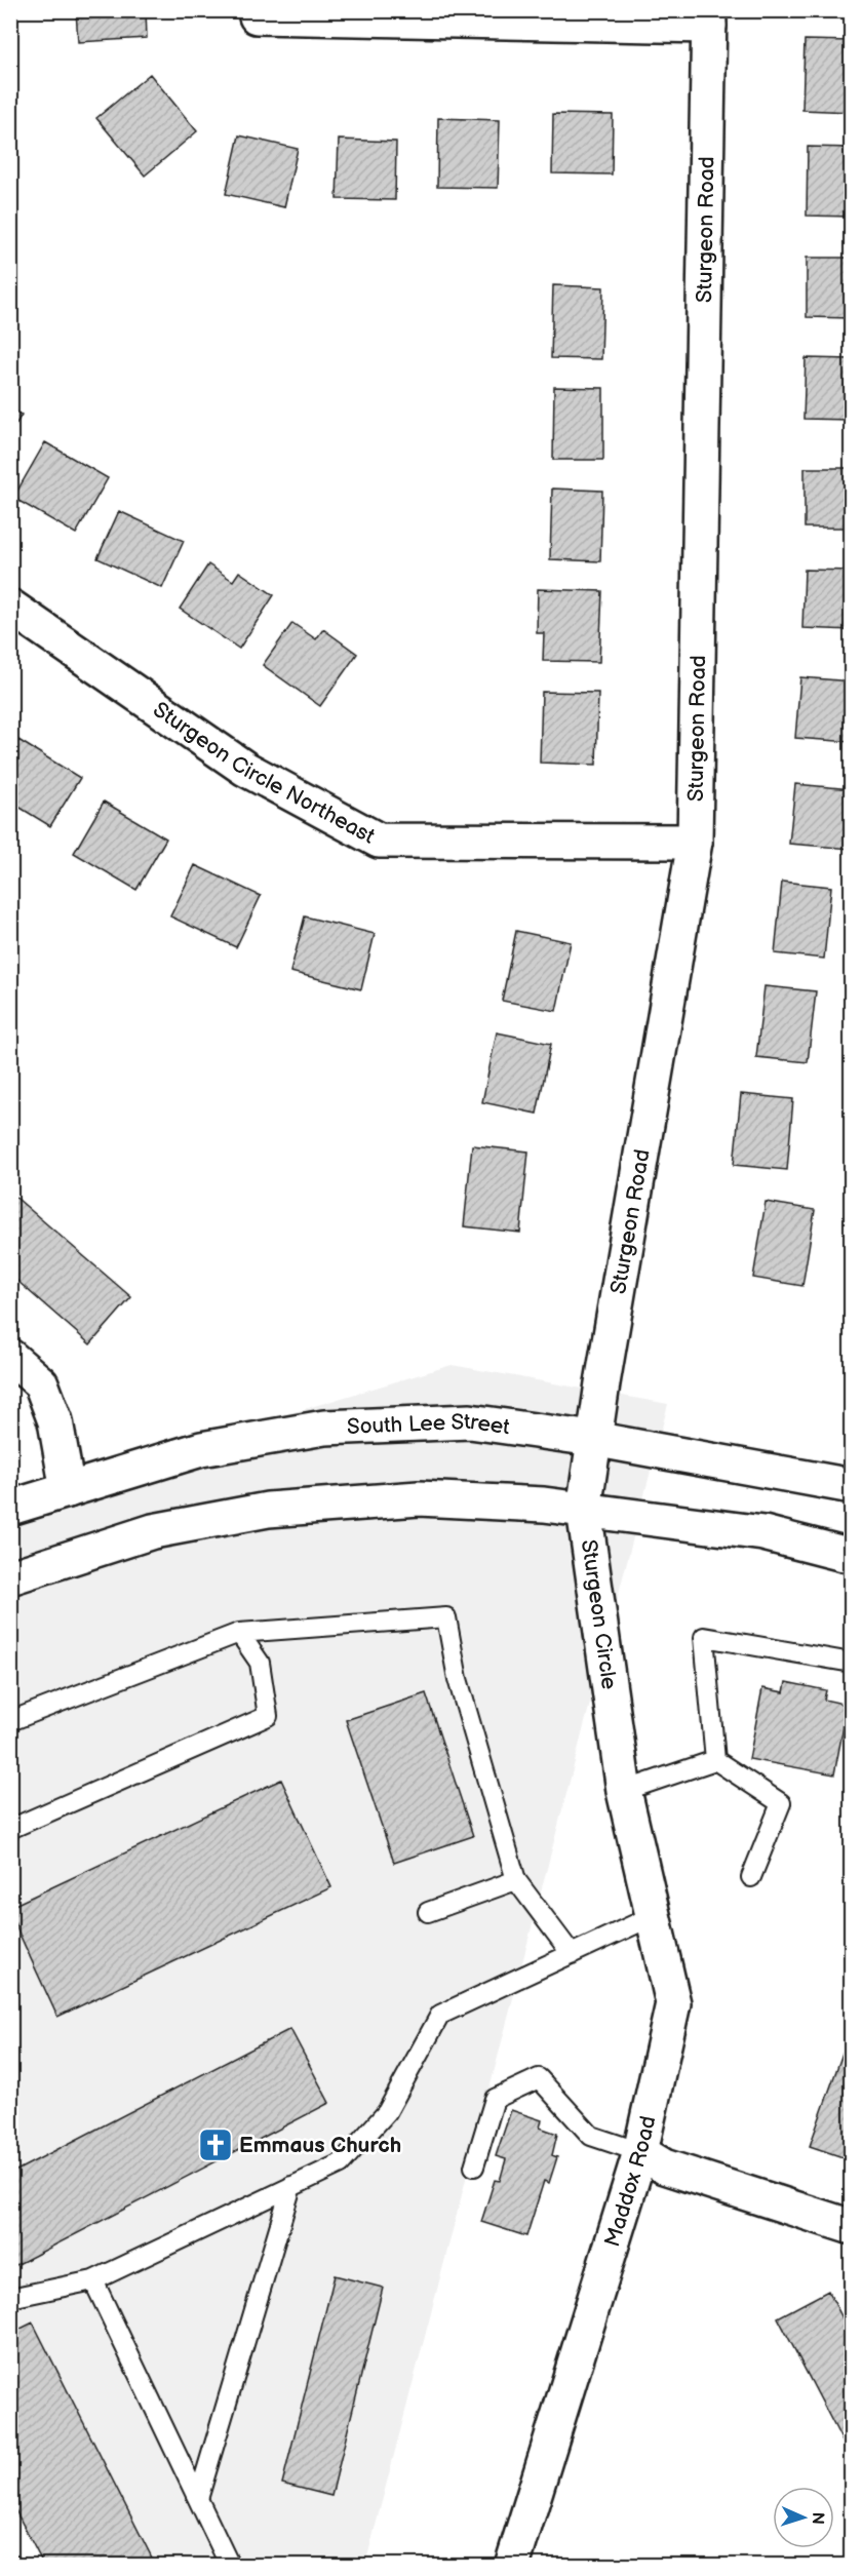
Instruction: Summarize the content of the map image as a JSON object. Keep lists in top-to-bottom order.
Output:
{
  "streets": {
    "street": [
      "Sturgeon Road",
      "Sturgeon Circle Northeast",
      "South Lee Street",
      "Sturgeon Circle",
      "Maddox Road"
    ]
  },
  "crossings": [
    ["Sturgeon Road", "Sturgeon Circle Northeast"],
    ["Sturgeon Road", "South Lee Street"],
    ["Sturgeon Road", "Sturgeon Circle"],
    ["South Lee Street", "Sturgeon Circle"],
    ["Sturgeon Circle", "Maddox Road"]
  ],
  "places": {
    "church": ["Emmaus Church"]
  },
  "north": "right"
}
